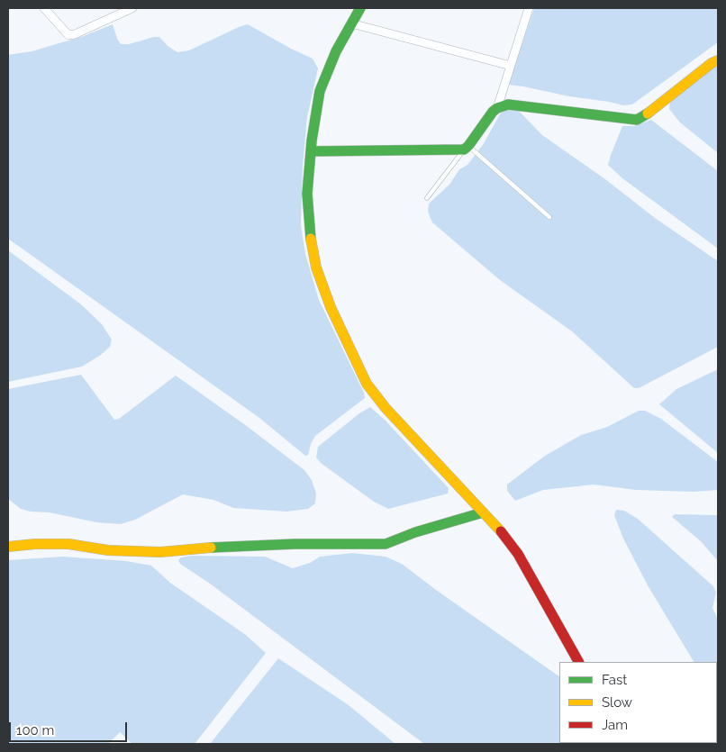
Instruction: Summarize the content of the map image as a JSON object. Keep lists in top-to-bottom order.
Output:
{
  "legend": ["Fast", "Slow", "Jam"],
  "scale_bar": "100 m"
}
